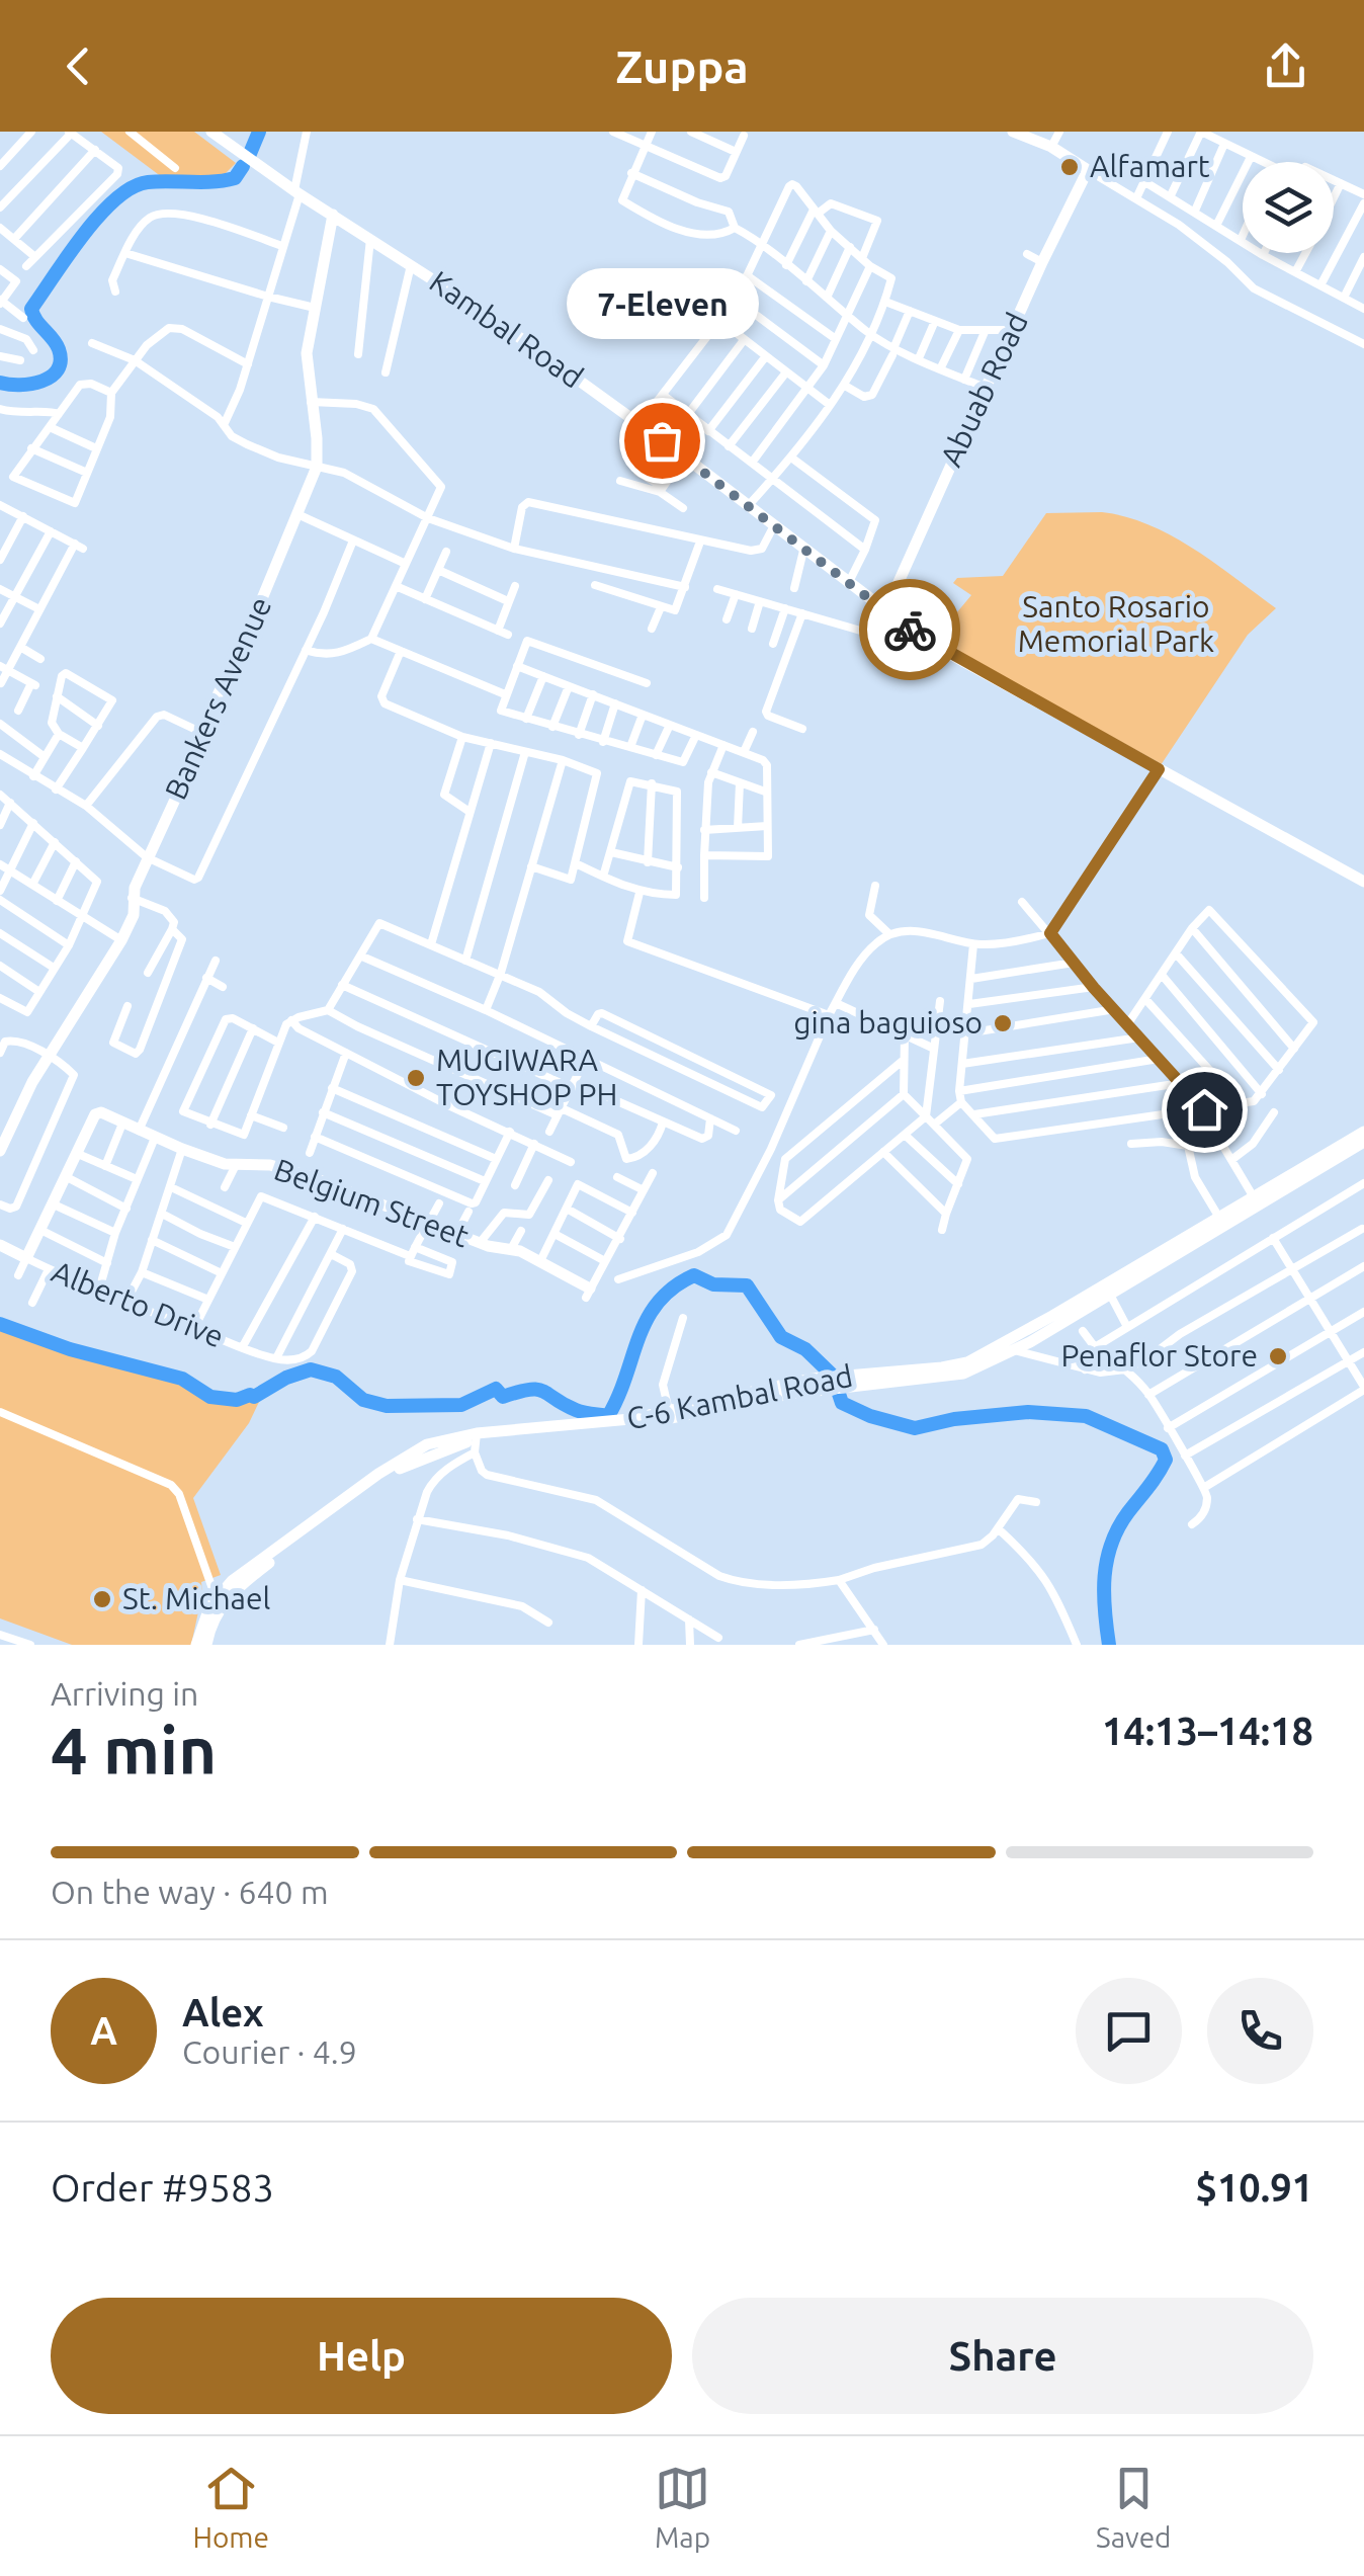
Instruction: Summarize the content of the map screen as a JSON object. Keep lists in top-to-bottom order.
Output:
{
  "streets": {
    "main road": [
      "Kambal Road",
      "Abuab Road",
      "Bankers Avenue",
      "Belgium Street",
      "Alberto Drive",
      "C-6 Kambal Road"
    ]
  },
  "crossings": [
    ["Kambal Road", "Abuab Road"],
    ["Kambal Road", "Bankers Avenue"]
  ],
  "parks": ["Santo Rosario Memorial Park"],
  "places": [
    "Alfamart",
    "7-Eleven",
    "gina baguioso",
    "MUGIWARA TOYSHOP PH",
    "Penaflor Store",
    "St. Michael"
  ],
  "page": {
    "header": "Zuppa",
    "bubble": "7-Eleven",
    "heading": ["4 min", "Arriving in", "14:13–14:18"],
    "panel": [
      "Alex",
      "Courier · 4.9",
      "Order #9583",
      "$10.91"
    ],
    "bar": "On the way · 640 m",
    "round": "A",
    "buttons": ["Help", "Share"],
    "tabs": ["Home", "Map", "Saved"]
  }
}
